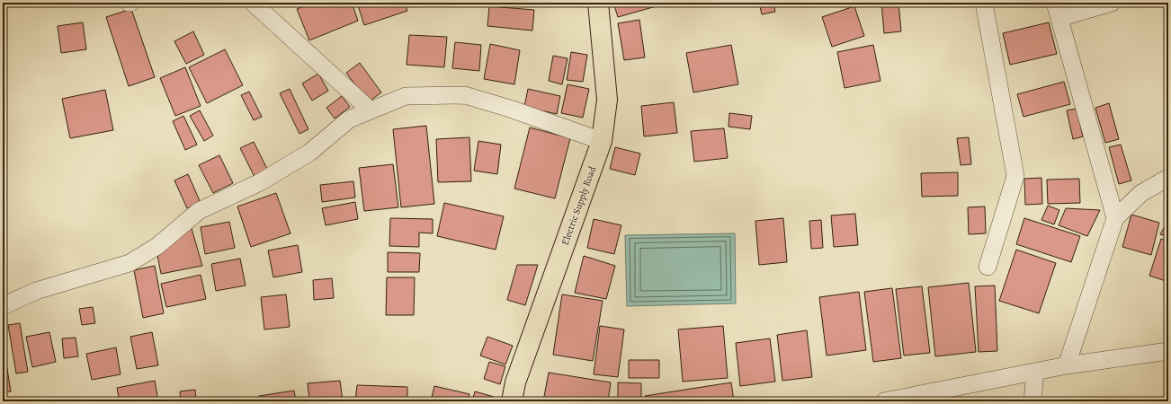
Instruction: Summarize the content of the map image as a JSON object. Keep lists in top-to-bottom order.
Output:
{
  "streets": {
    "main road": ["Electric Supply Road"]
  }
}
